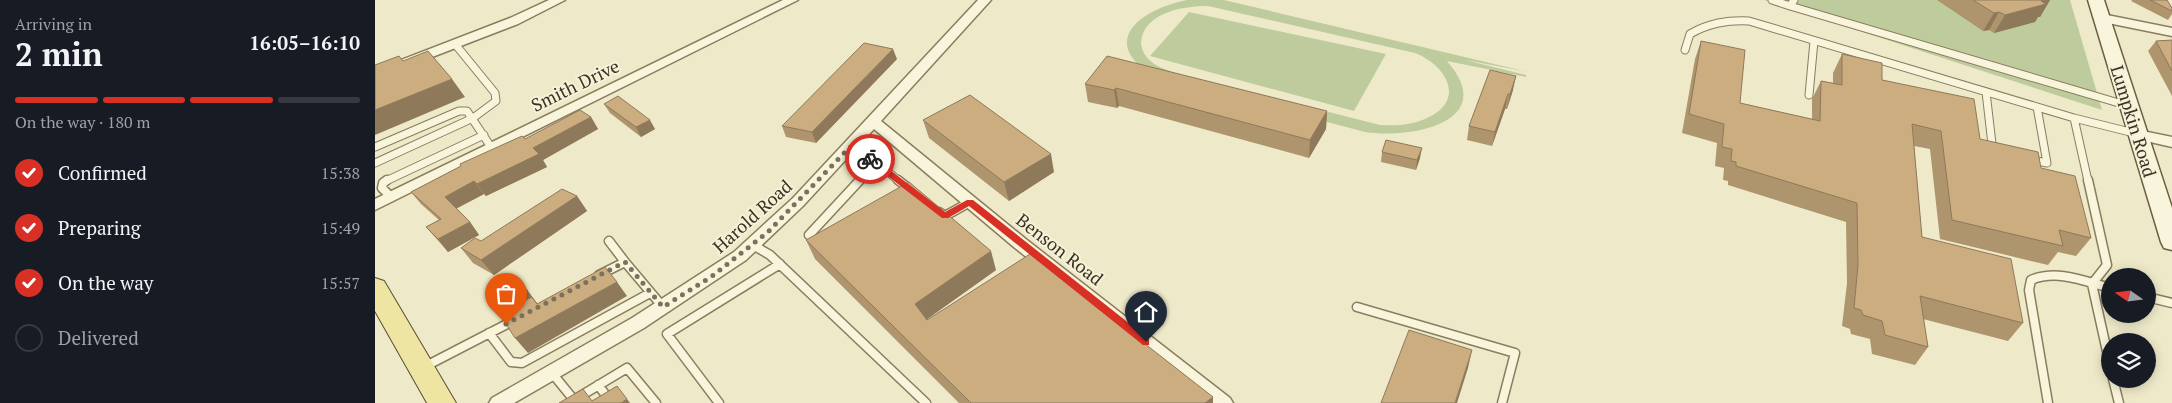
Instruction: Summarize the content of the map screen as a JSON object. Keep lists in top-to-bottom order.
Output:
{
  "streets": {
    "main road": ["Lumpkin Road"],
    "street": ["Smith Drive", "Harold Road", "Benson Road"]
  },
  "crossings": [
    ["Harold Road", "Benson Road"]
  ],
  "north": "left",
  "page": {
    "heading": ["2 min", "Arriving in", "16:05–16:10"],
    "bar": "On the way · 180 m",
    "list": [
      ["Confirmed", "15:38"],
      ["Preparing", "15:49"],
      ["On the way", "15:57"],
      "Delivered"
    ]
  }
}
